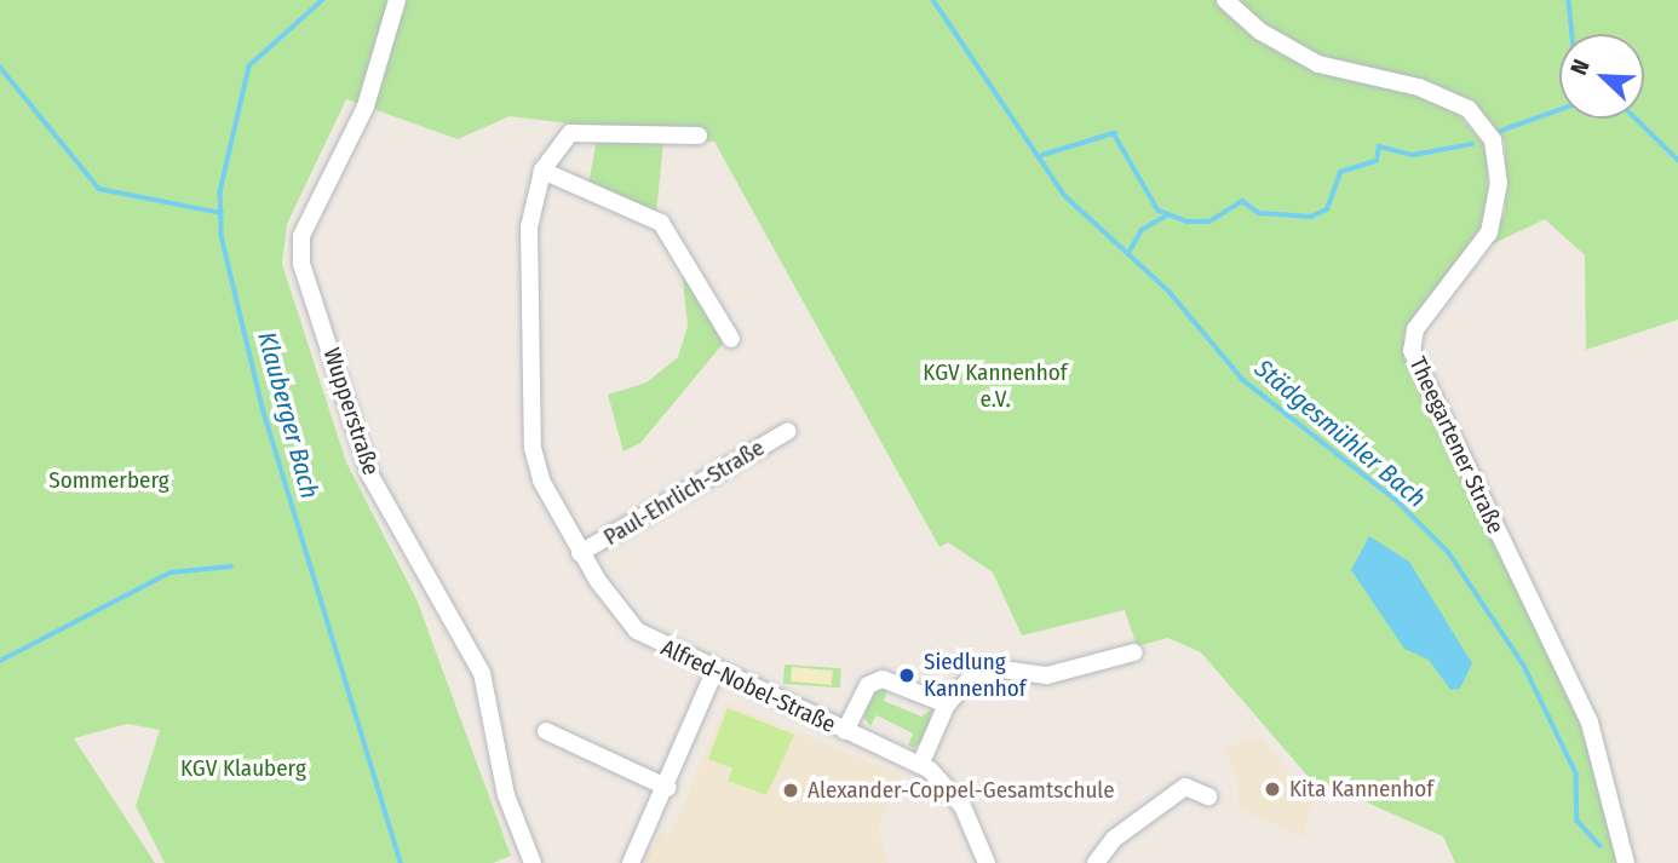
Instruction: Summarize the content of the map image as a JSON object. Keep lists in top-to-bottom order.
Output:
{
  "streets": {
    "street": [
      "Wupperstraße",
      "Theegartener Straße",
      "Paul-Ehrlich-Straße",
      "Alfred-Nobel-Straße"
    ]
  },
  "crossings": [
    ["Paul-Ehrlich-Straße", "Alfred-Nobel-Straße"]
  ],
  "water": ["Klauberger Bach", "Städgesmühler Bach"],
  "parks": ["KGV Kannenhof e.V.", "Sommerberg", "KGV Klauberg"],
  "places": ["Siedlung Kannenhof", "Kita Kannenhof", "Alexander-Coppel-Gesamtschule"],
  "north": "top left"
}
